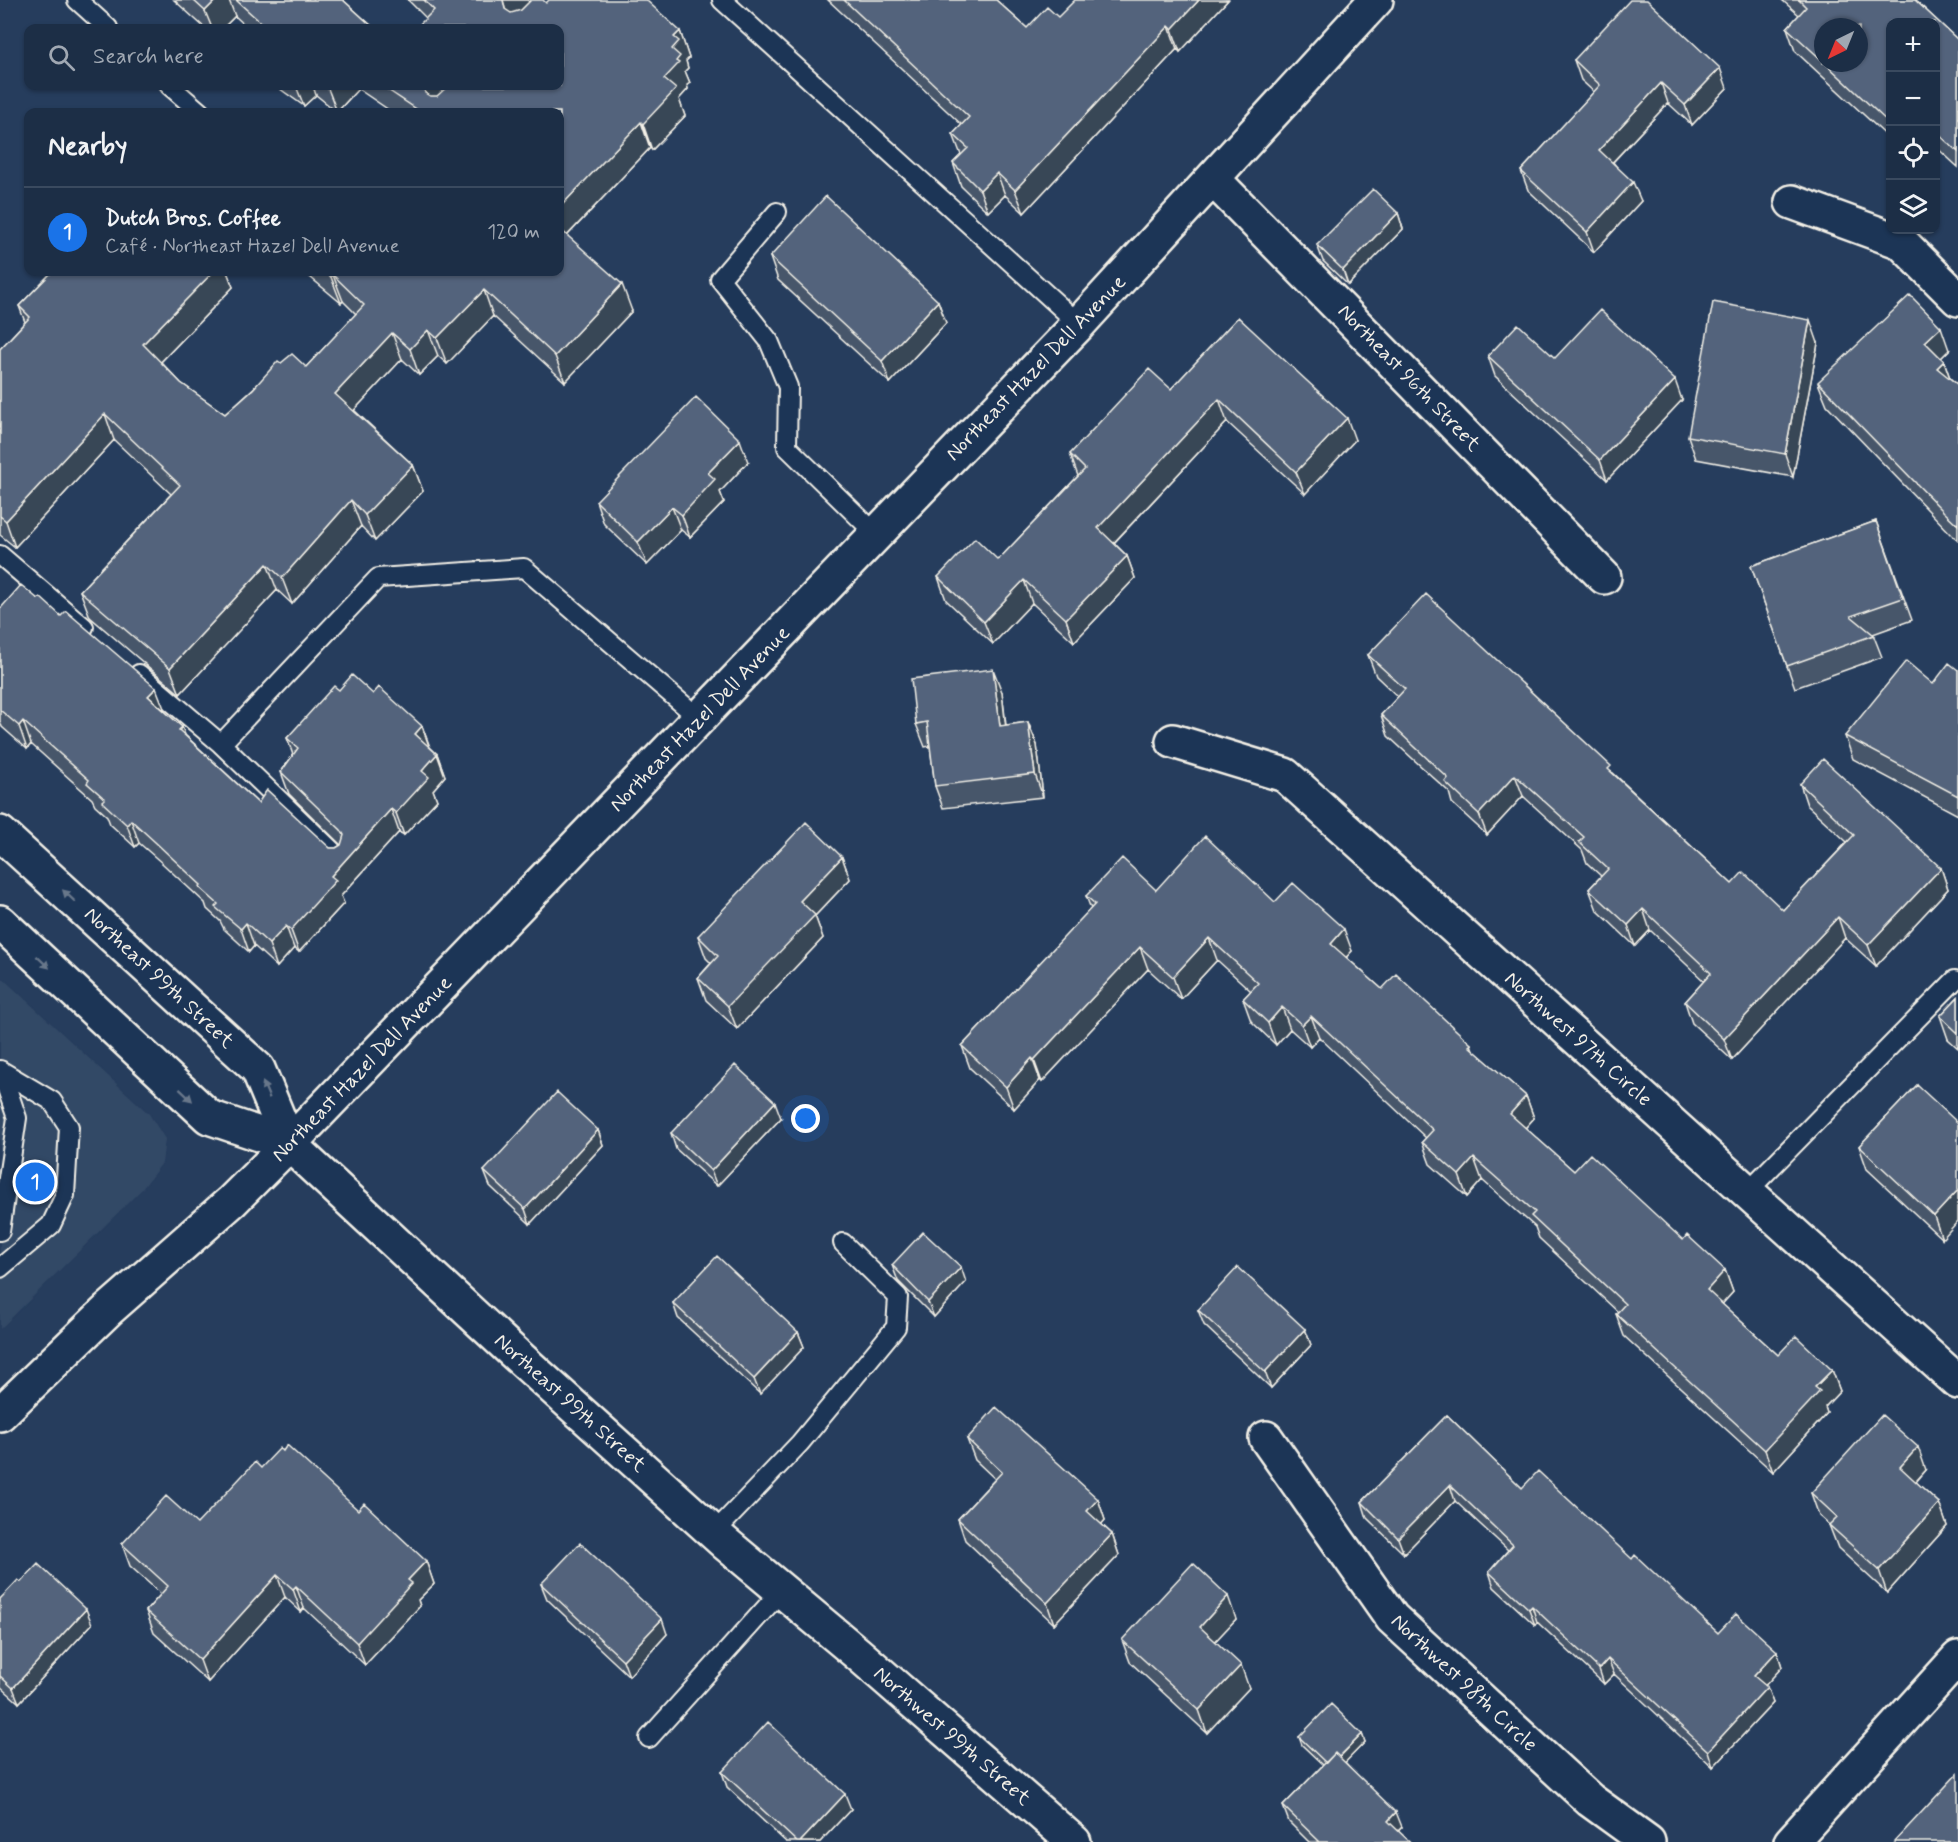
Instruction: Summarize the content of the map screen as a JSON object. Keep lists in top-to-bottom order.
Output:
{
  "streets": {
    "main road": [
      "Northeast Hazel Dell Avenue",
      "Northeast 96th Street",
      "Northeast 99th Street",
      "Northwest 97th Circle",
      "Northwest 98th Circle",
      "Northwest 99th Street"
    ]
  },
  "crossings": [
    ["Northeast Hazel Dell Avenue", "Northeast 96th Street"],
    ["Northeast Hazel Dell Avenue", "Northeast 99th Street"],
    ["Northeast 99th Street", "Northwest 99th Street"]
  ],
  "north": "bottom left",
  "page": {
    "map_buttons": ["+", "−"],
    "search": "Search here",
    "heading": "Nearby",
    "list": [
      {
        "mark": "1",
        "name": "Dutch Bros. Coffee",
        "note": "Café · Northeast Hazel Dell Avenue",
        "value": "120 m"
      }
    ],
    "pins": "1"
  }
}
